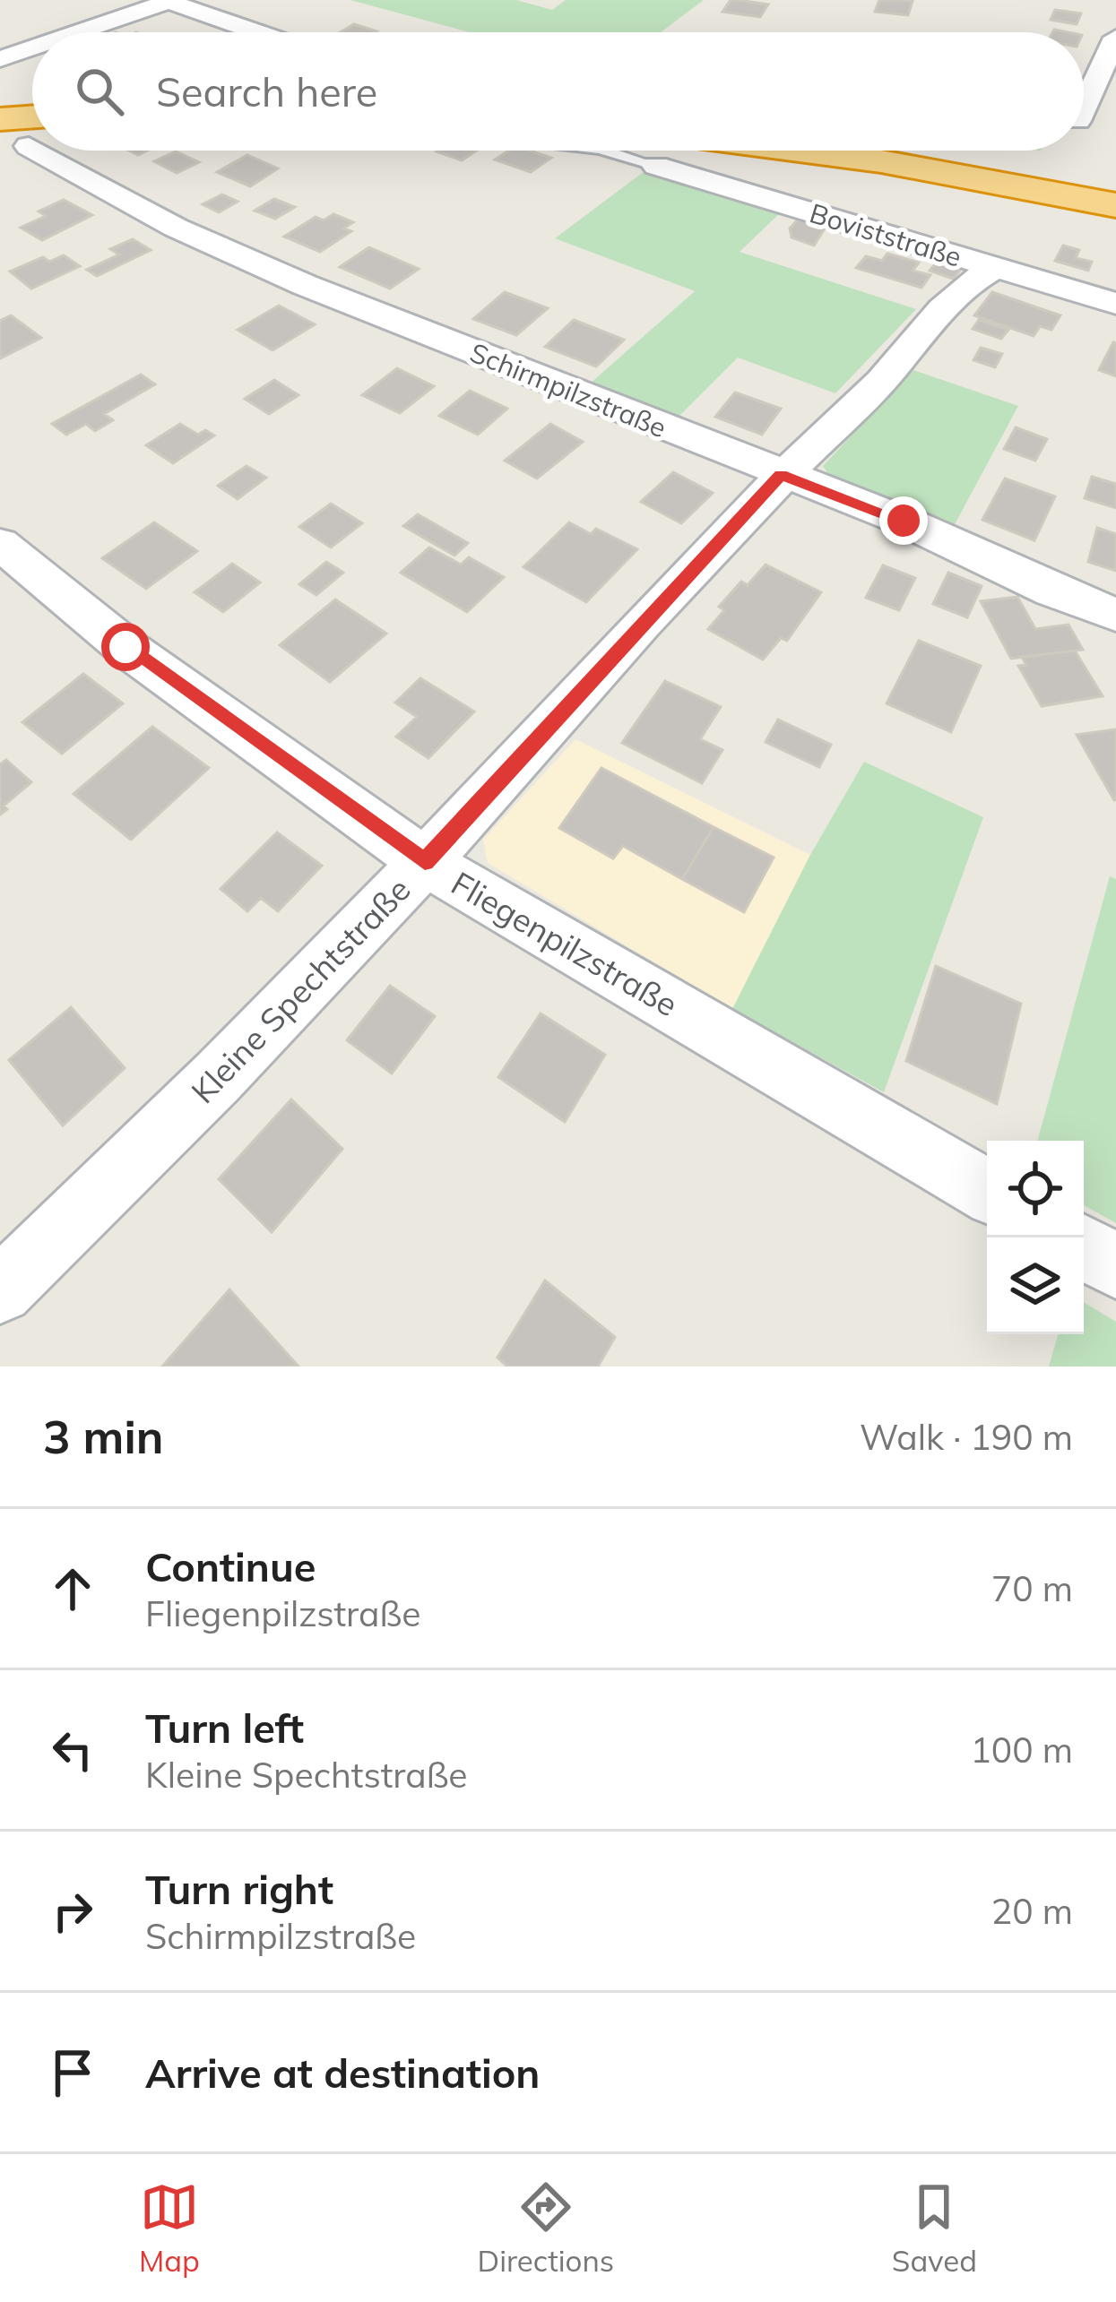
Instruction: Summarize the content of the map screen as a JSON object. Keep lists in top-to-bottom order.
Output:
{
  "streets": {
    "street": [
      "Boviststraße",
      "Schirmpilzstraße",
      "Fliegenpilzstraße",
      "Kleine Spechtstraße"
    ]
  },
  "crossings": [
    ["Boviststraße", "Kleine Spechtstraße"],
    ["Schirmpilzstraße", "Kleine Spechtstraße"],
    ["Fliegenpilzstraße", "Kleine Spechtstraße"]
  ],
  "page": {
    "search": "Search here",
    "heading": ["3 min", "Walk · 190 m"],
    "list": [
      ["Continue", "Fliegenpilzstraße", "70 m"],
      ["Turn left", "Kleine Spechtstraße", "100 m"],
      ["Turn right", "Schirmpilzstraße", "20 m"],
      "Arrive at destination"
    ],
    "nav": ["Map", "Directions", "Saved"]
  }
}
